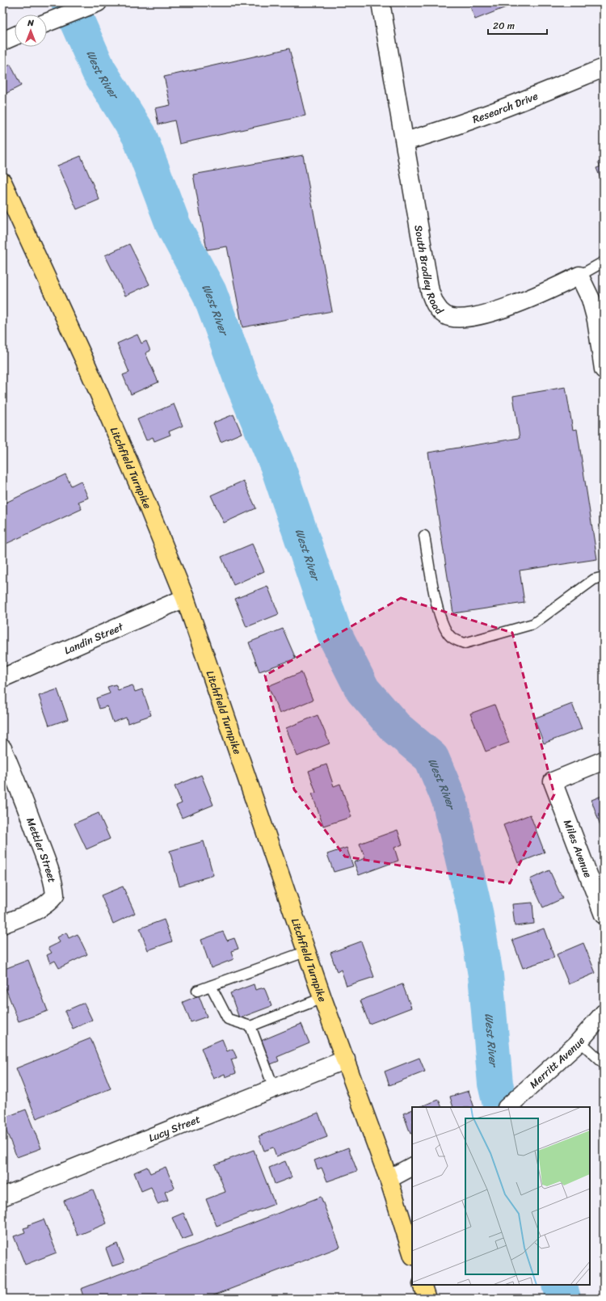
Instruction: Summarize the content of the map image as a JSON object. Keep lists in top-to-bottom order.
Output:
{
  "streets": {
    "main road": ["Litchfield Turnpike"],
    "street": [
      "Research Drive",
      "South Bradley Road",
      "Landin Street",
      "Miles Avenue",
      "Mettler Street",
      "Merritt Avenue",
      "Lucy Street"
    ]
  },
  "crossings": [
    ["Research Drive", "South Bradley Road"],
    ["Litchfield Turnpike", "Landin Street"],
    ["Litchfield Turnpike", "Lucy Street"]
  ],
  "water": ["West River"],
  "scale_bar": "20 m",
  "north": "top"
}
